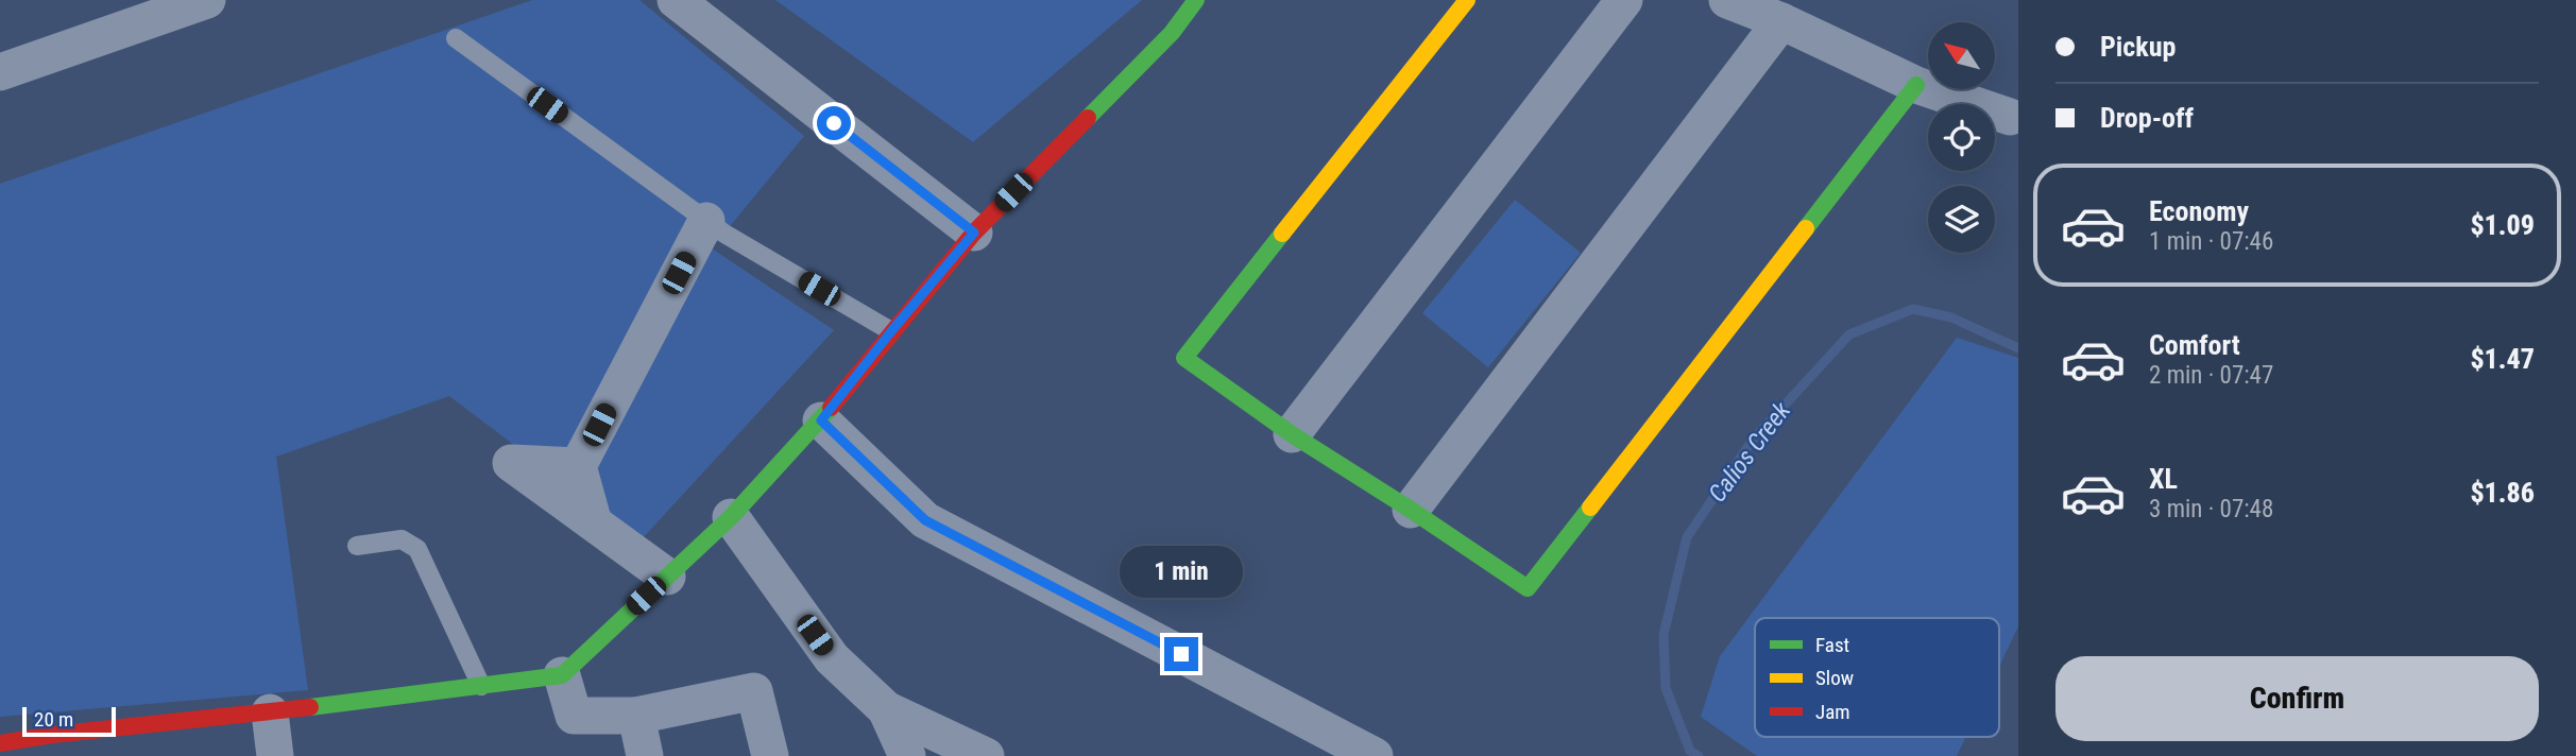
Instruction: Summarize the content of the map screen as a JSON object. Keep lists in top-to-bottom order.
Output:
{
  "water": ["Calios Creek"],
  "legend": ["Fast", "Slow", "Jam"],
  "scale_bar": "20 m",
  "north": "top left",
  "page": {
    "banner": ["Pickup", "Drop-off"],
    "list": [
      {
        "name": "Economy",
        "note": "1 min · 07:46",
        "value": "$1.09"
      },
      {
        "name": "Comfort",
        "note": "2 min · 07:47",
        "value": "$1.47"
      },
      {
        "name": "XL",
        "note": "3 min · 07:48",
        "value": "$1.86"
      }
    ],
    "bubble": "1 min",
    "buttons": "Confirm",
    "scale": "20 m"
  }
}
